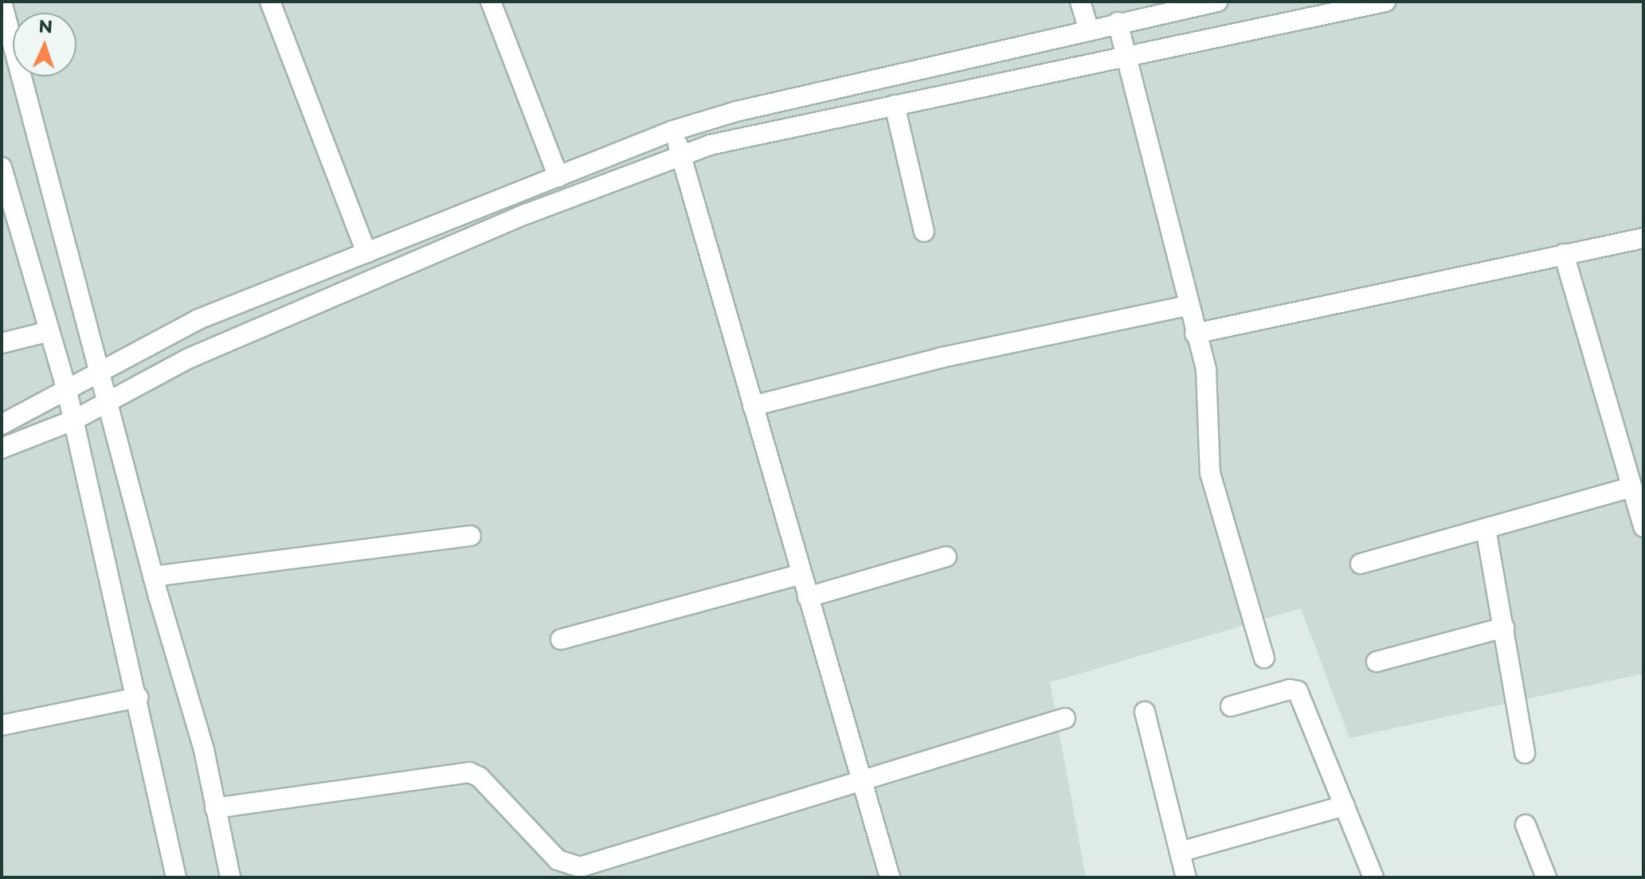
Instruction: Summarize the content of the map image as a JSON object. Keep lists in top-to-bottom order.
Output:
{
  "north": "top"
}
